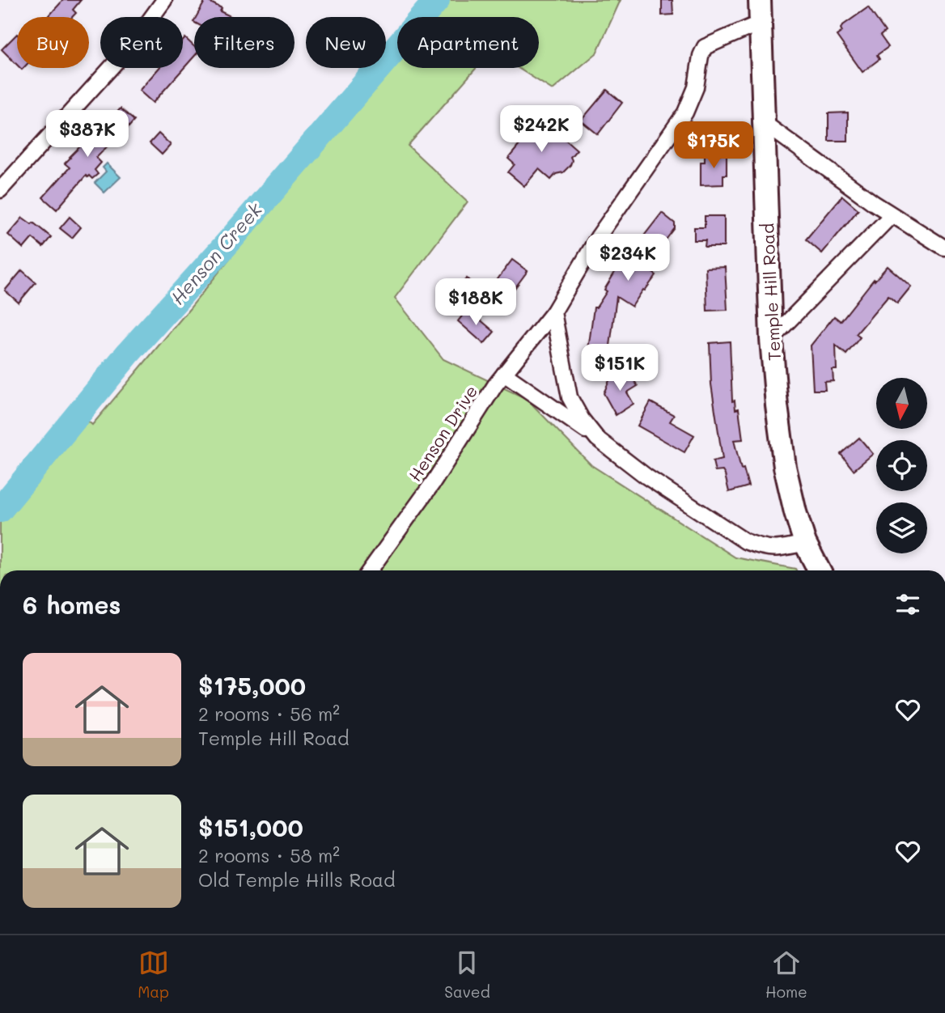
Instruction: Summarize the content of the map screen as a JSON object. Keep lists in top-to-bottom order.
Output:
{
  "streets": {
    "main road": ["Temple Hill Road"],
    "street": ["Henson Drive"]
  },
  "crossings": [
    ["Temple Hill Road", "Henson Drive"]
  ],
  "water": ["Henson Creek"],
  "north": "bottom",
  "page": {
    "chip": [
      "Buy",
      "Rent",
      "Filters",
      "New",
      "Apartment"
    ],
    "price": [
      "$242K",
      "$387K",
      "$175K",
      "$234K",
      "$188K",
      "$151K"
    ],
    "heading": "6 homes",
    "list": [
      {
        "name": "$175,000",
        "note": "2 rooms · 56 m² · Temple Hill Road"
      },
      {
        "name": "$151,000",
        "note": "2 rooms · 58 m² · Old Temple Hills Road"
      }
    ],
    "tabs": ["Map", "Saved", "Home"]
  }
}
